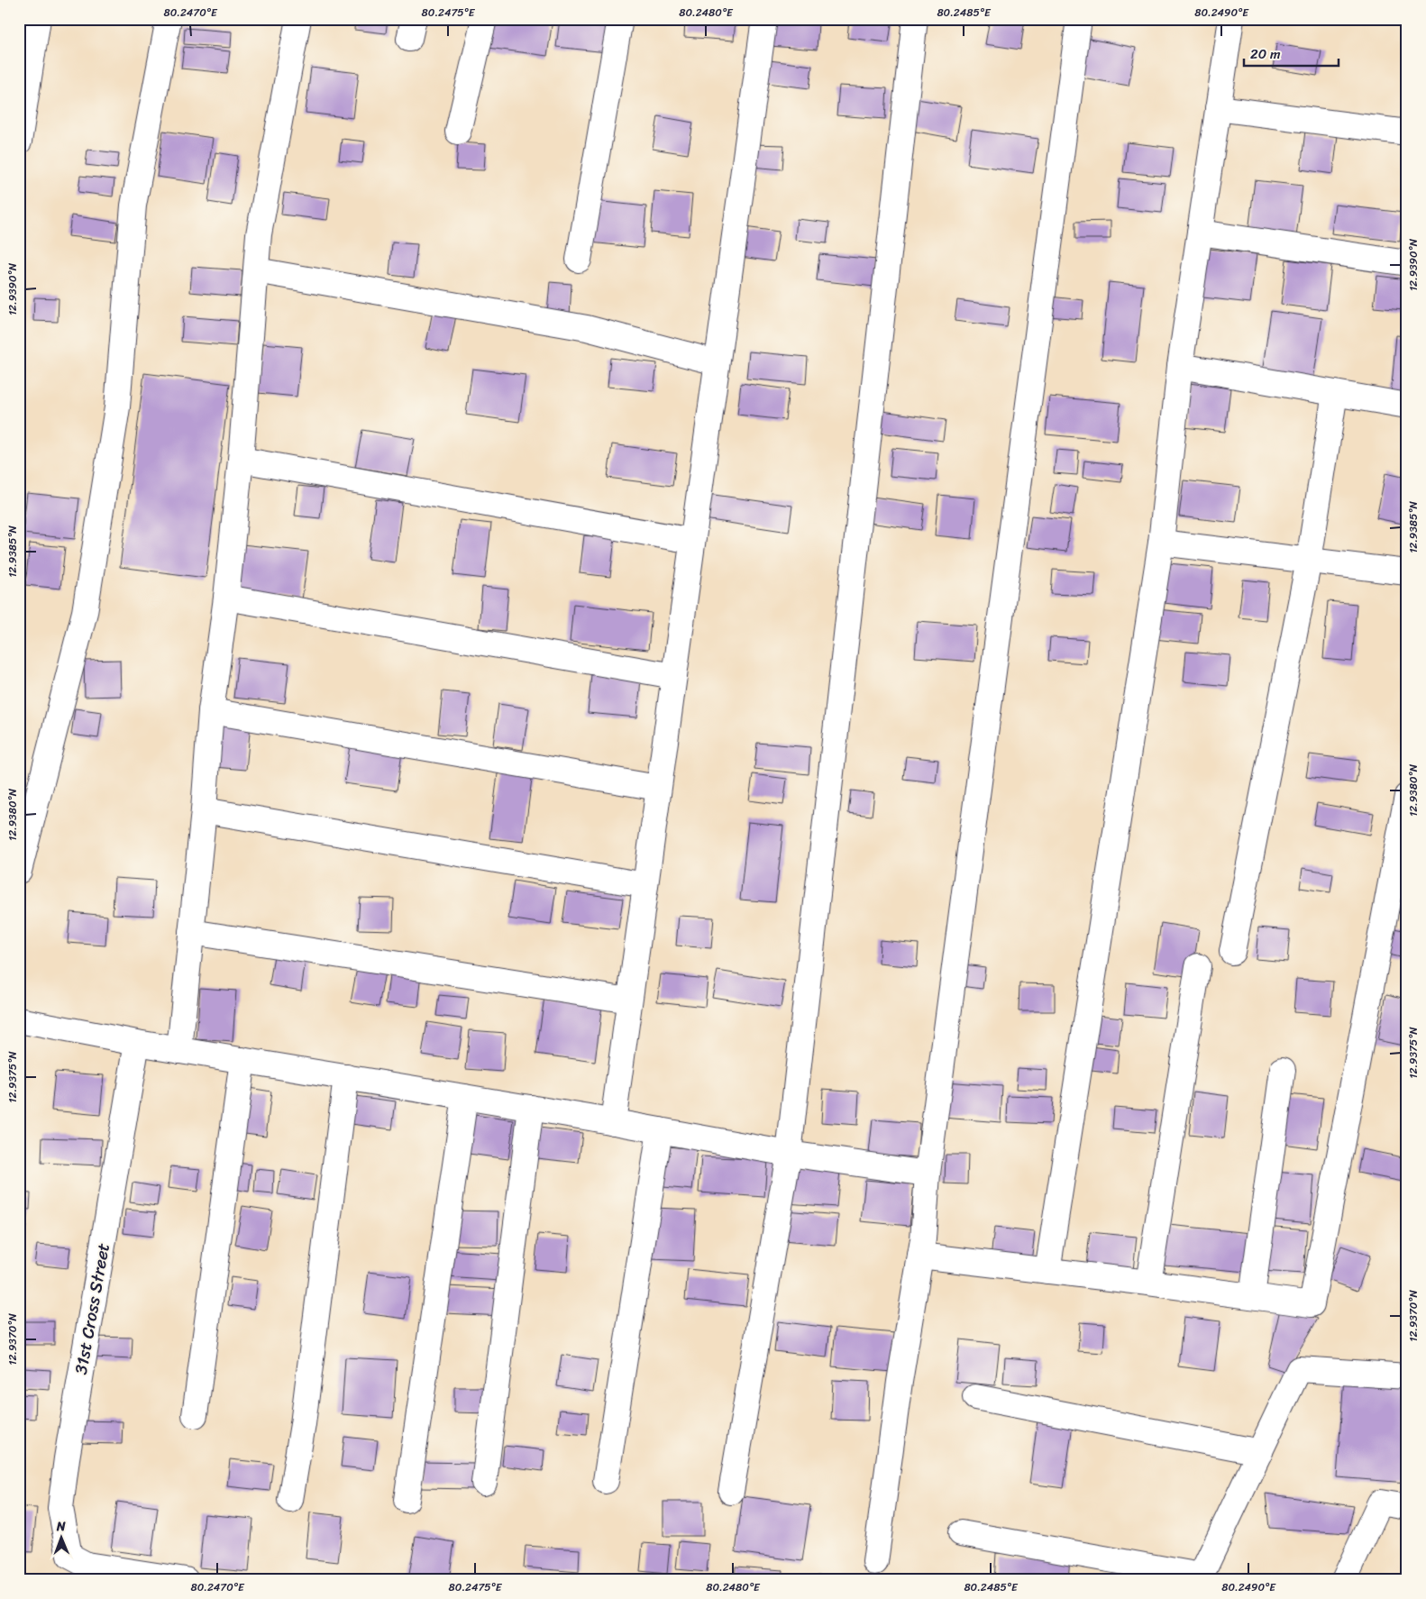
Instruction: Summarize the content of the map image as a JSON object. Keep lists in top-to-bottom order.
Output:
{
  "streets": {
    "street": ["31st Cross Street"]
  },
  "scale_bar": "20 m",
  "north": "top",
  "coordinates": [
    "80.2470°E",
    "80.2475°E",
    "80.2480°E",
    "80.2485°E",
    "80.2490°E",
    "12.9390°N",
    "12.9385°N",
    "12.9380°N",
    "12.9375°N",
    "12.9370°N"
  ]
}
